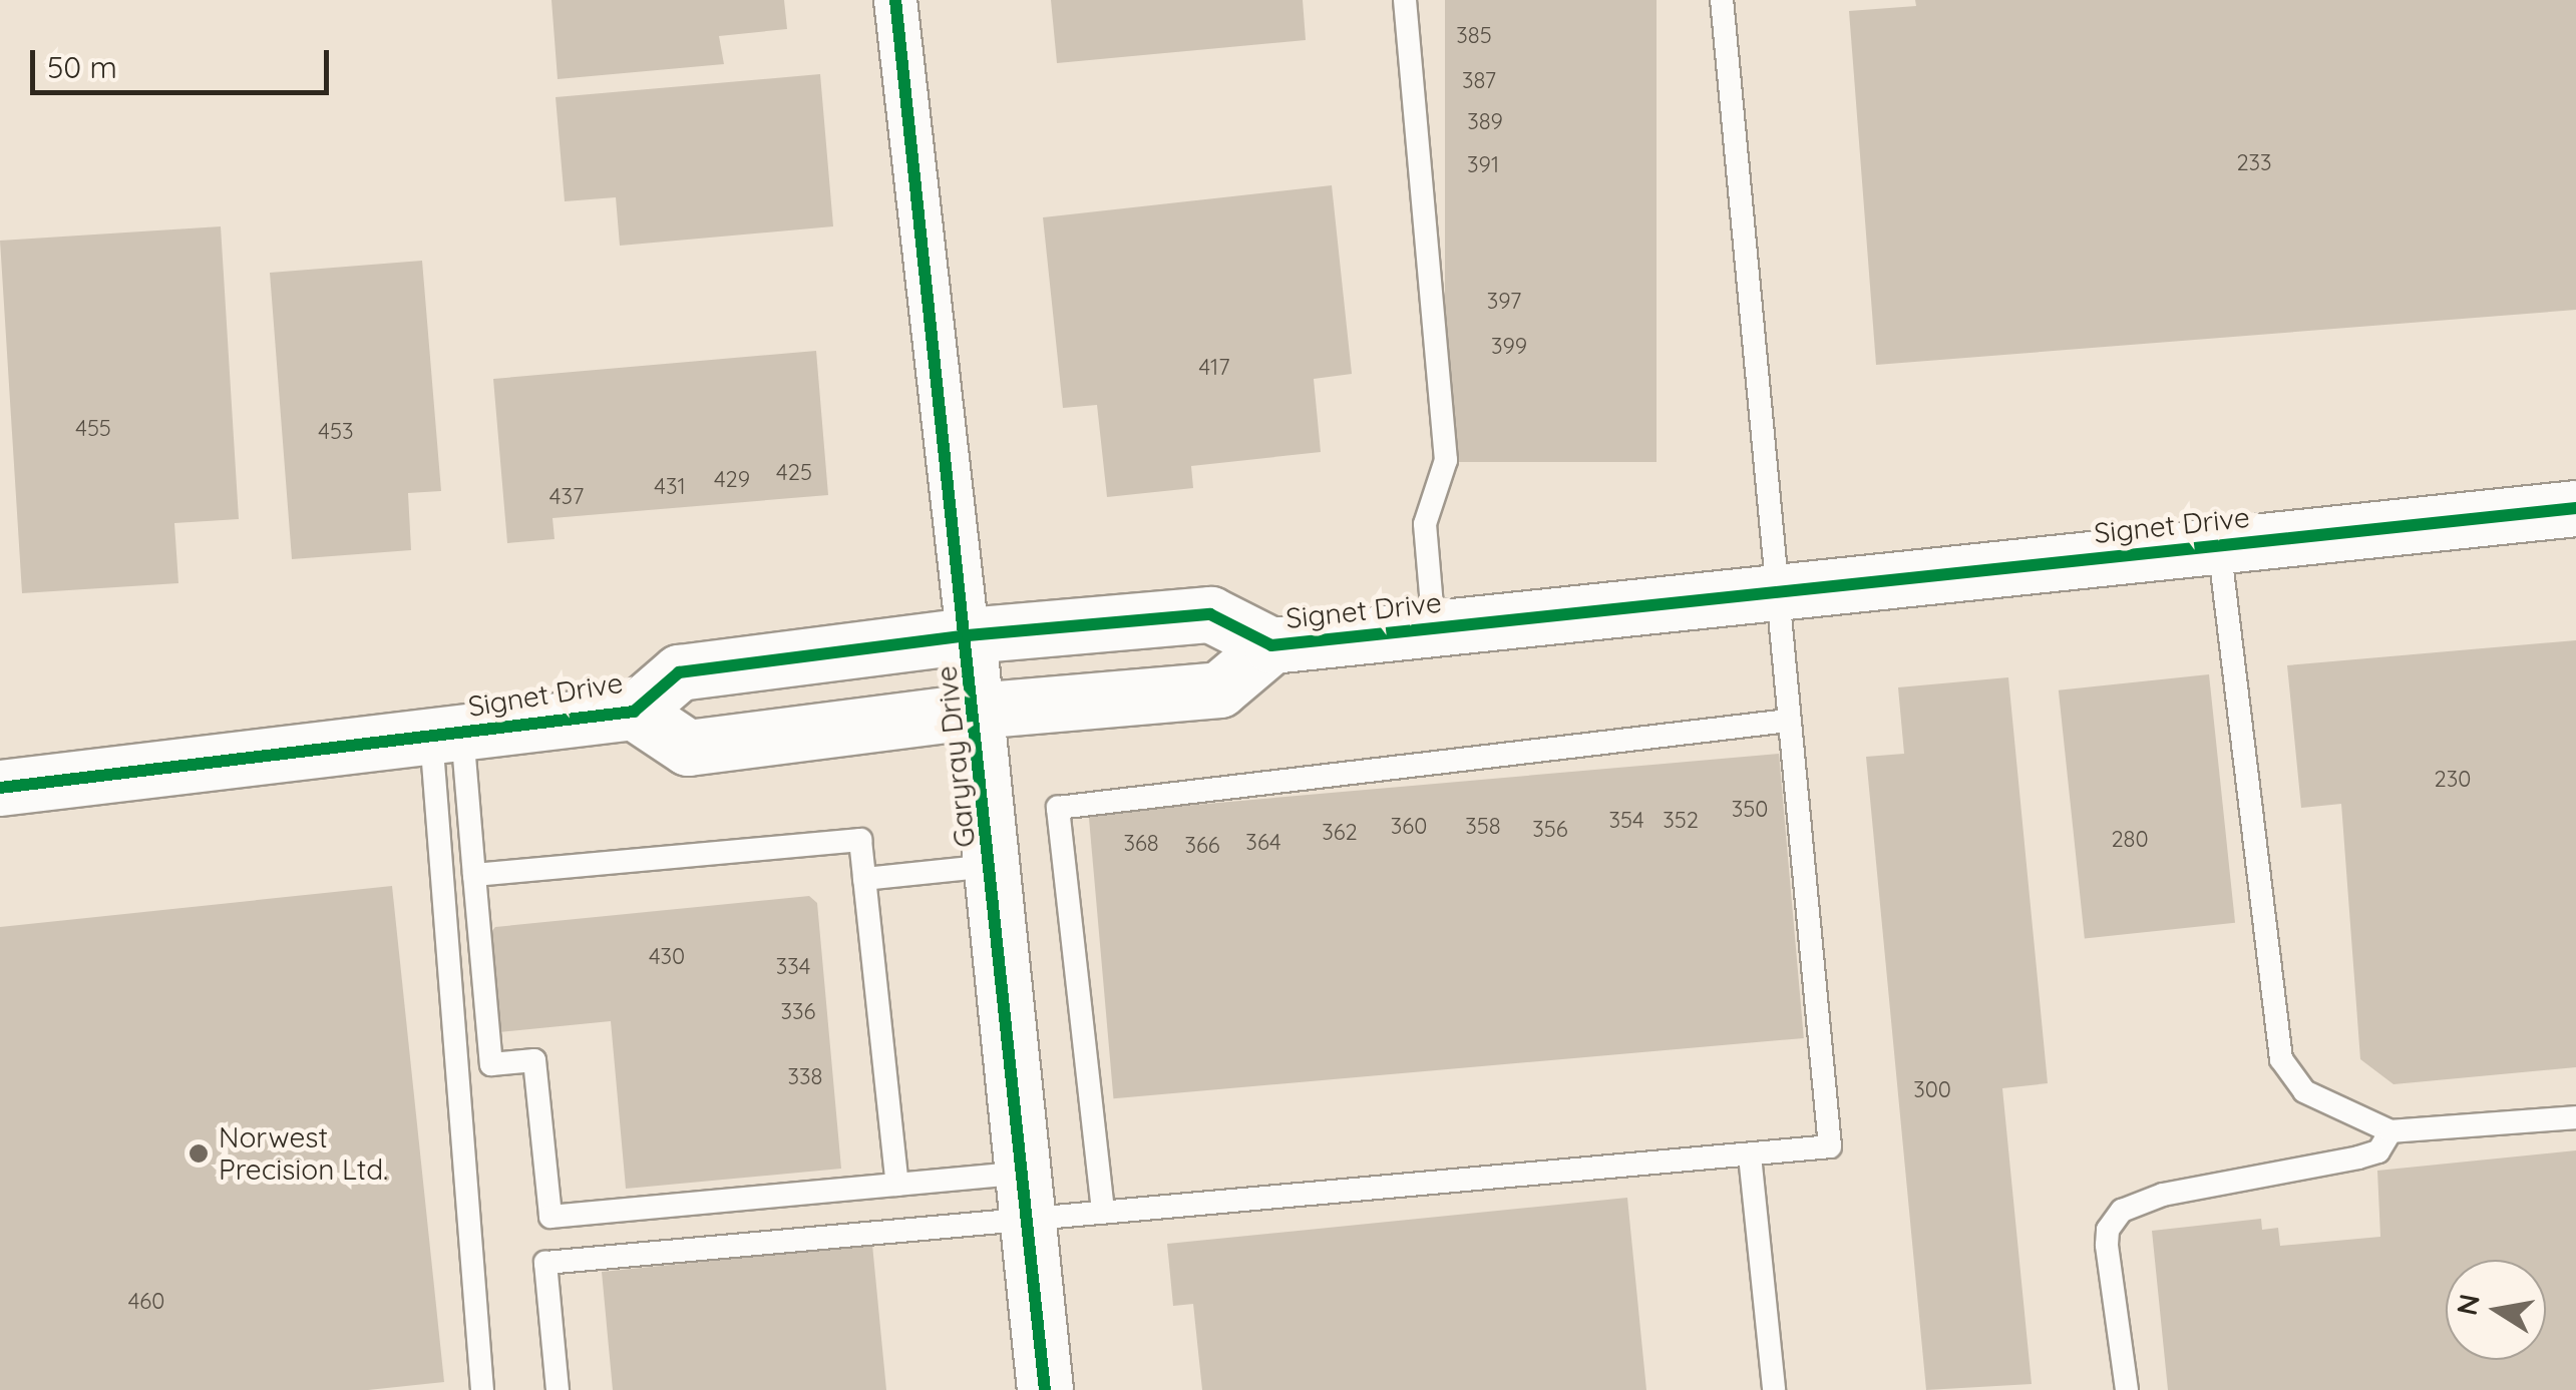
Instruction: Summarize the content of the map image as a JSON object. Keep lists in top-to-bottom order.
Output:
{
  "streets": {
    "street": ["Signet Drive", "Garyray Drive"]
  },
  "crossings": [
    ["Signet Drive", "Garyray Drive"]
  ],
  "places": ["Norwest Precision Ltd."],
  "house_numbers": [
    "385",
    "387",
    "389",
    "233",
    "391",
    "397",
    "399",
    "417",
    "455",
    "453",
    "425",
    "429",
    "431",
    "437",
    "230",
    "350",
    "354",
    "352",
    "360",
    "358",
    "356",
    "362",
    "280",
    "364",
    "368",
    "366",
    "430",
    "334",
    "336",
    "338",
    "300",
    "460"
  ],
  "scale_bar": "50 m",
  "north": "left"
}
